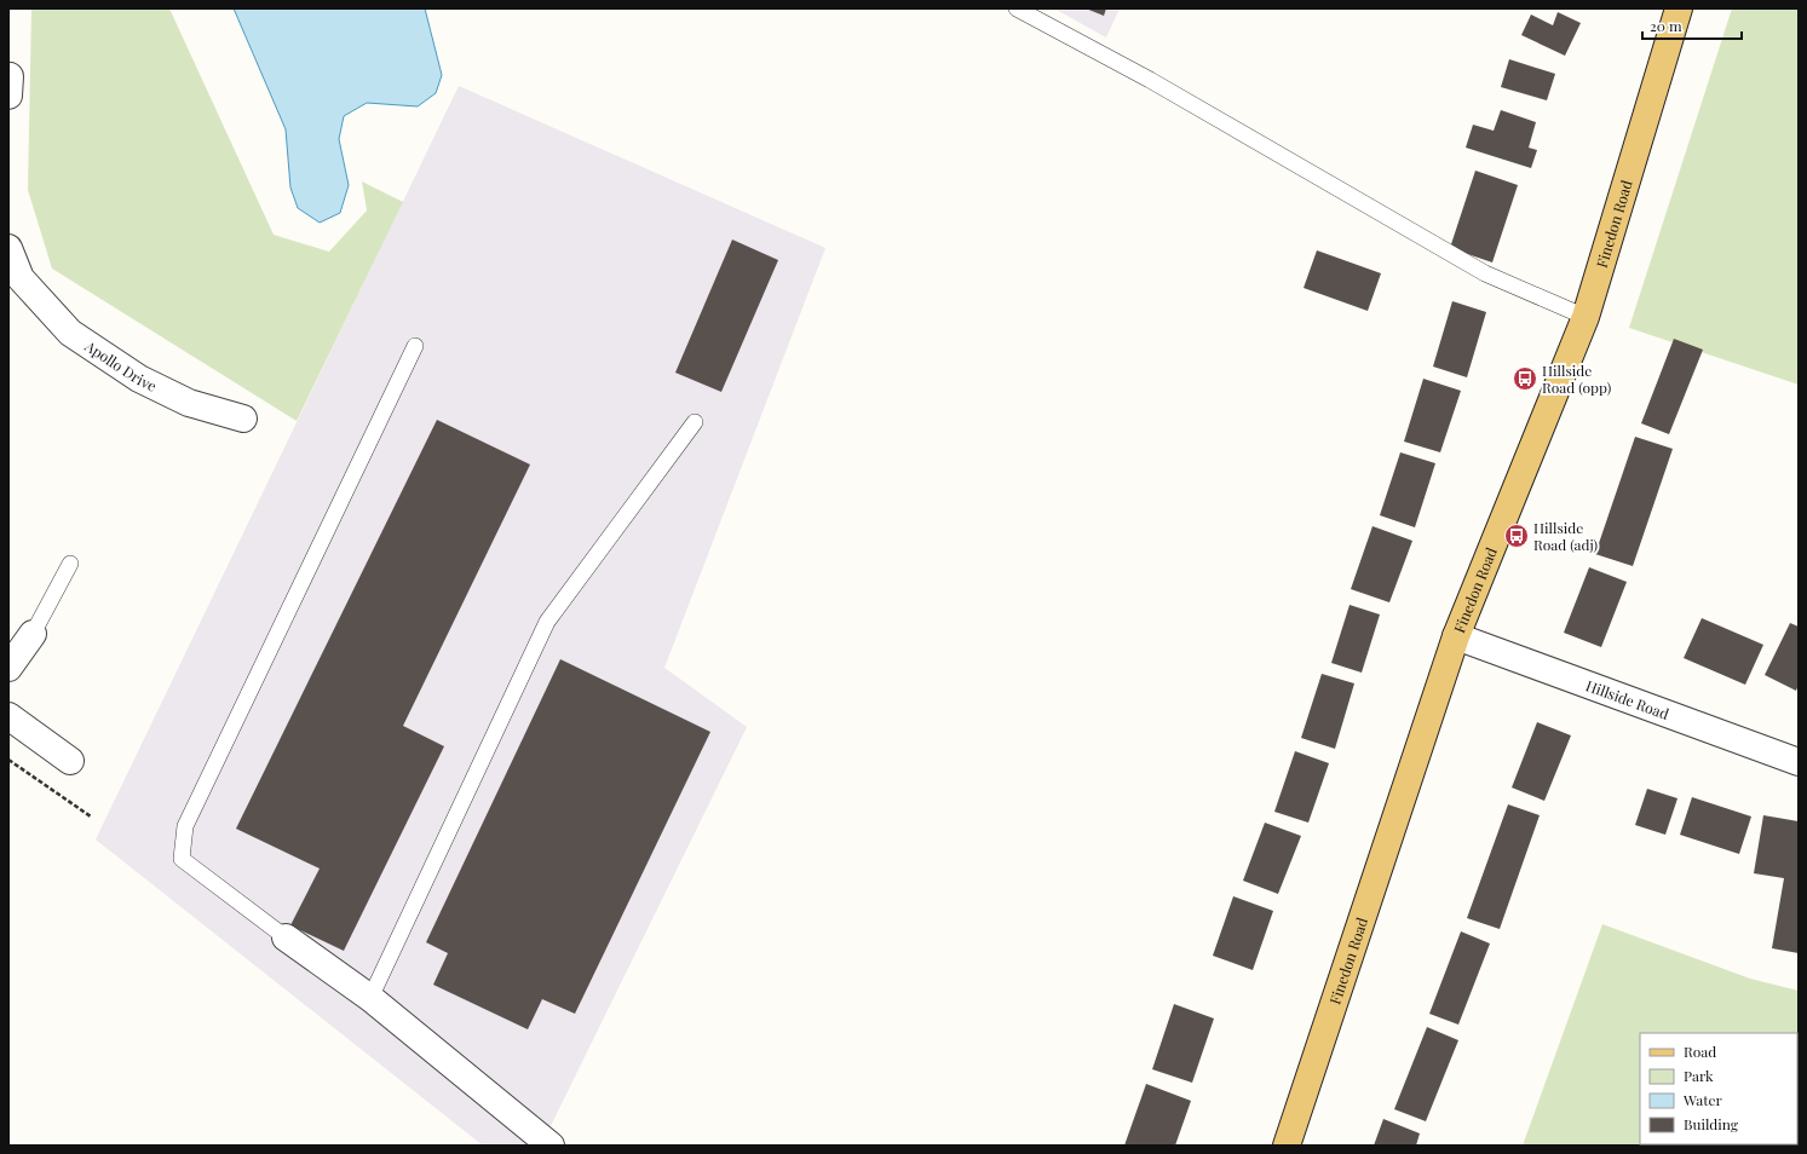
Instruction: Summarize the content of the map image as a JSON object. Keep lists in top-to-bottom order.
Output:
{
  "streets": {
    "main road": ["Finedon Road"],
    "street": ["Apollo Drive", "Hillside Road"]
  },
  "crossings": [
    ["Finedon Road", "Hillside Road"]
  ],
  "places": {
    "bus stop": ["Hillside Road (opp)", "Hillside Road (adj)"]
  },
  "legend": [
    "Road",
    "Park",
    "Water",
    "Building"
  ],
  "scale_bar": "20 m"
}
